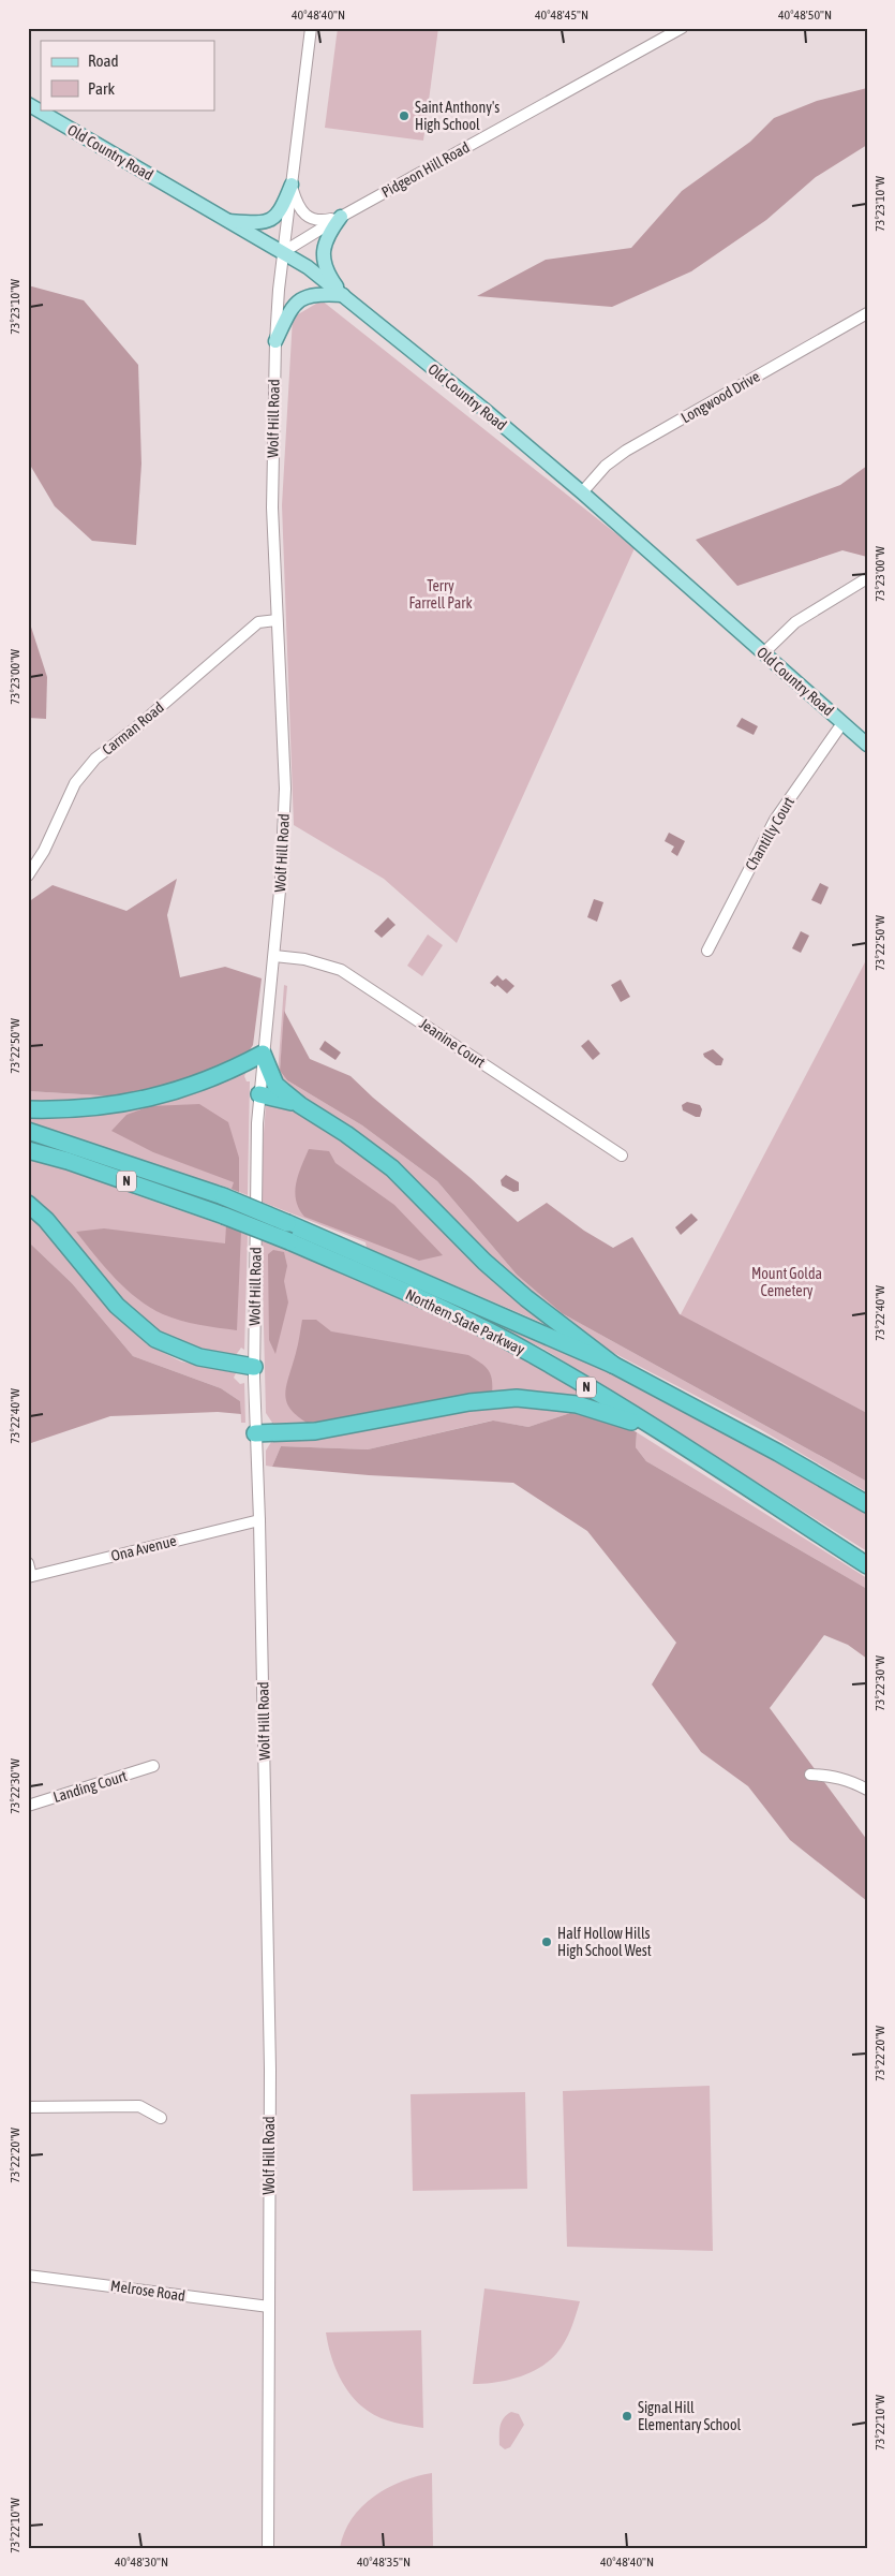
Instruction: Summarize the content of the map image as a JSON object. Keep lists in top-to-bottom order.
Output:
{
  "streets": {
    "highway": ["N", "Northern State Parkway"],
    "main road": ["Old Country Road"],
    "street": [
      "Pidgeon Hill Road",
      "Longwood Drive",
      "Wolf Hill Road",
      "Carman Road",
      "Chantilly Court",
      "Jeanine Court",
      "Ona Avenue",
      "Landing Court",
      "Melrose Road"
    ]
  },
  "crossings": [
    ["Old Country Road", "Pidgeon Hill Road"],
    ["Old Country Road", "Longwood Drive"],
    ["Old Country Road", "Wolf Hill Road"],
    ["Old Country Road", "Chantilly Court"],
    ["Pidgeon Hill Road", "Wolf Hill Road"],
    ["Wolf Hill Road", "Carman Road"],
    ["Wolf Hill Road", "Jeanine Court"],
    ["Wolf Hill Road", "Ona Avenue"],
    ["Wolf Hill Road", "Melrose Road"]
  ],
  "parks": ["Terry Farrell Park", "Mount Golda Cemetery"],
  "places": ["Saint Anthony's High School", "Half Hollow Hills High School West", "Signal Hill Elementary School"],
  "legend": ["Road", "Park"],
  "coordinates": [
    "40°48'40\"N",
    "40°48'45\"N",
    "40°48'50\"N",
    "73°23'10\"W",
    "73°23'00\"W",
    "73°22'50\"W",
    "73°22'40\"W",
    "73°22'30\"W",
    "73°22'20\"W",
    "73°22'10\"W",
    "40°48'30\"N",
    "40°48'35\"N"
  ]
}
